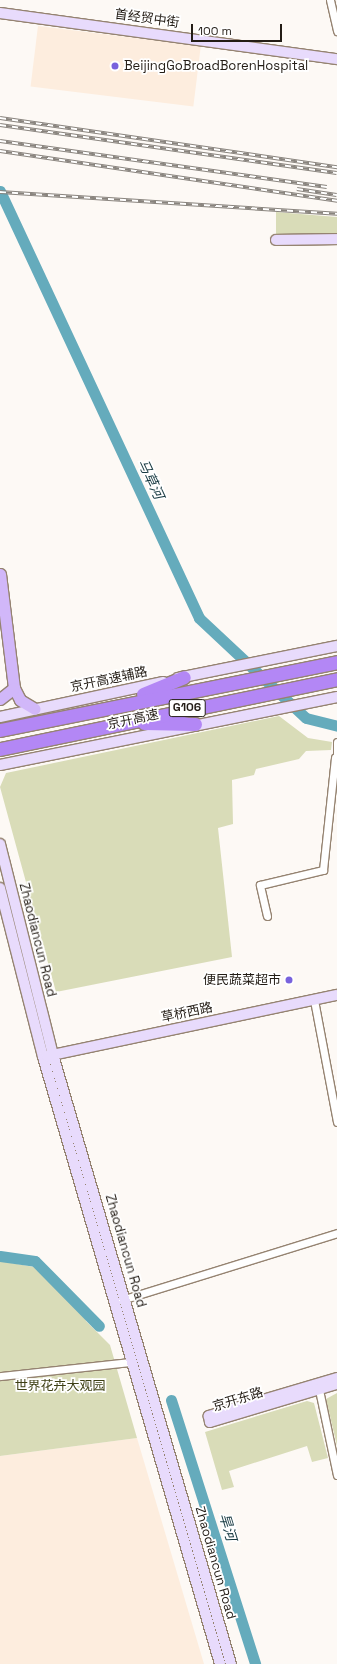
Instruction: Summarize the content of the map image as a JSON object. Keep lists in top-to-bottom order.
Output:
{
  "streets": {
    "highway": ["G106", "京开高速"],
    "street": [
      "首经贸中街",
      "京开高速辅路",
      "Zhaodiancun Road",
      "草桥西路",
      "京开东路"
    ]
  },
  "crossings": [
    ["Zhaodiancun Road", "草桥西路"]
  ],
  "water": ["马草河", "旱河"],
  "parks": ["世界花卉大观园"],
  "places": ["BeijingGoBroadBorenHospital", "便民蔬菜超市"],
  "scale_bar": "100 m"
}
